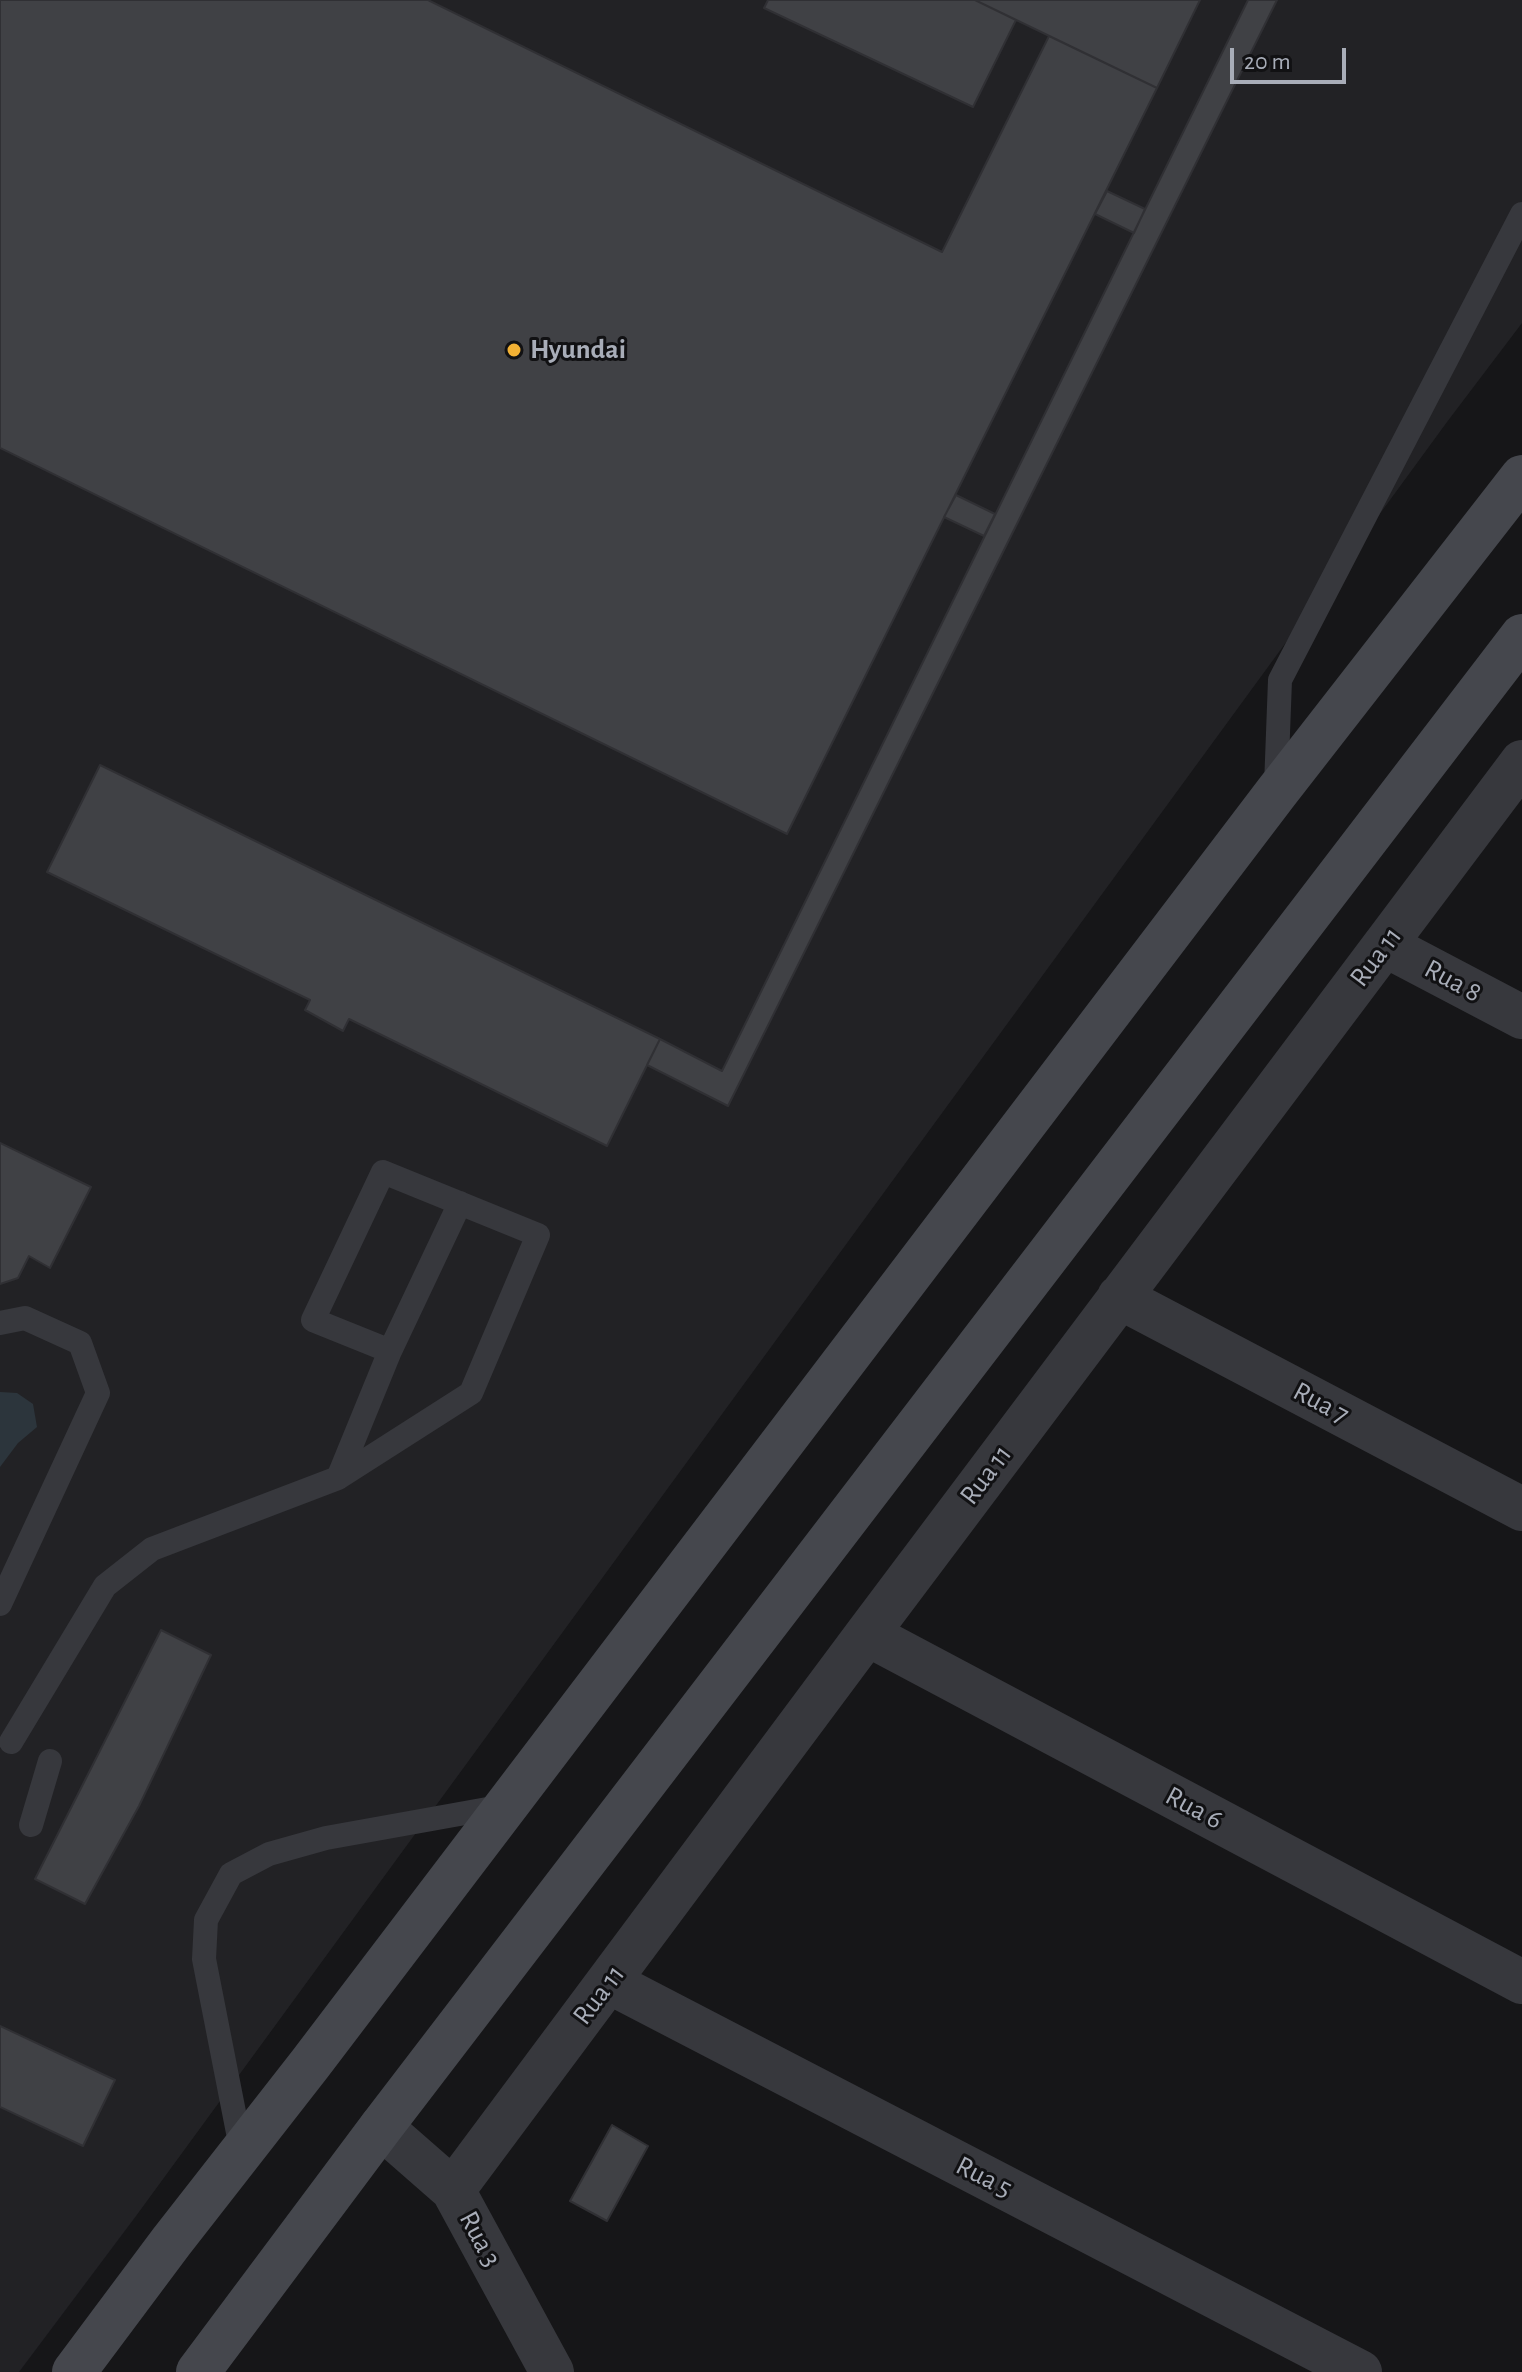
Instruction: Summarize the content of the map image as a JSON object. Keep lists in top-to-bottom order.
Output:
{
  "streets": {
    "street": [
      "Rua 11",
      "Rua 8",
      "Rua 7",
      "Rua 6",
      "Rua 5",
      "Rua 3"
    ]
  },
  "crossings": [
    ["Rua 11", "Rua 8"],
    ["Rua 11", "Rua 7"],
    ["Rua 11", "Rua 6"],
    ["Rua 11", "Rua 5"],
    ["Rua 11", "Rua 3"]
  ],
  "places": ["Hyundai"],
  "scale_bar": "20 m"
}
